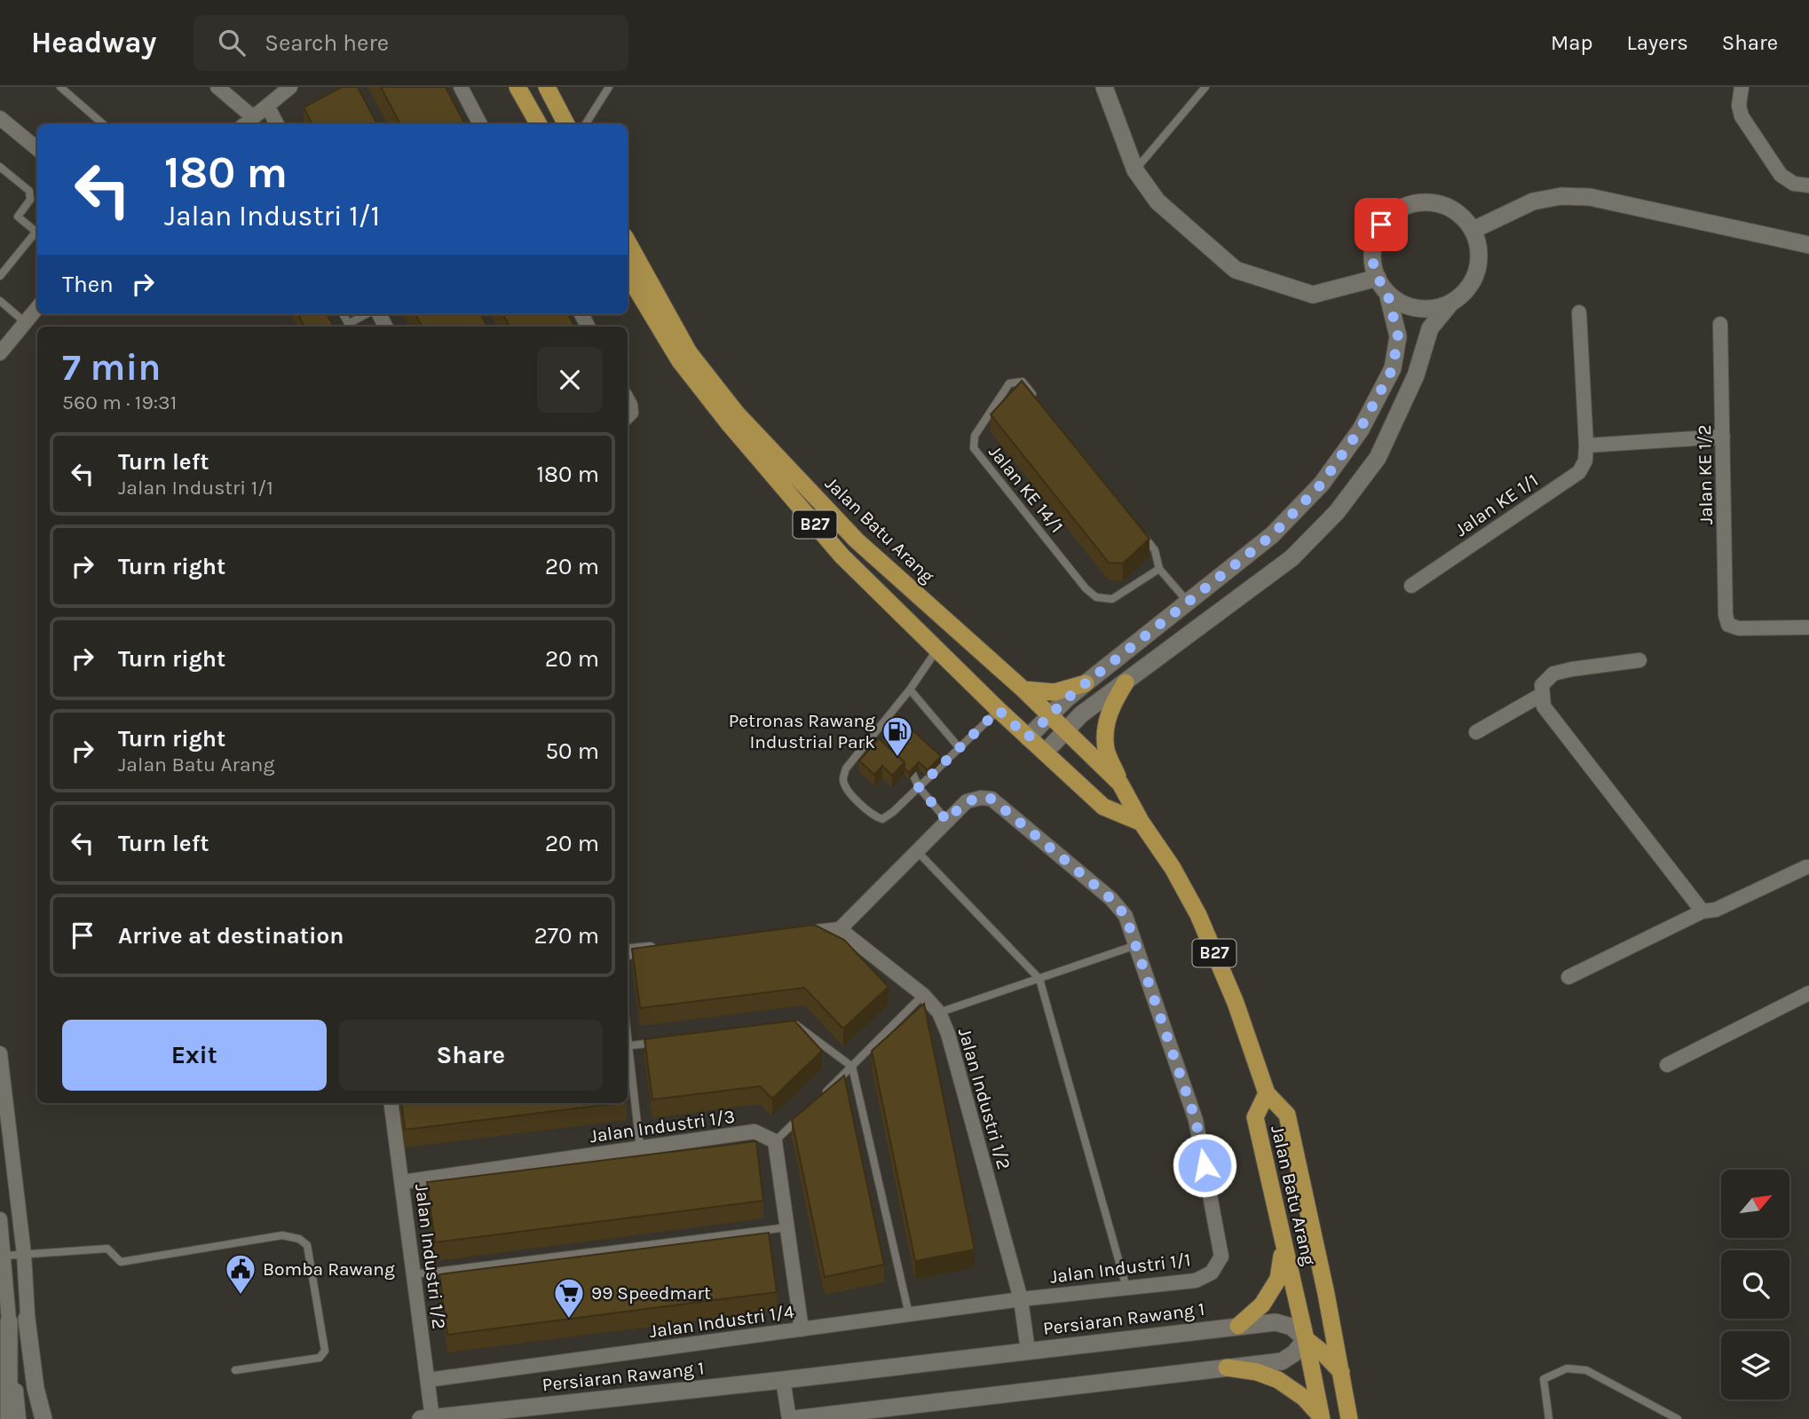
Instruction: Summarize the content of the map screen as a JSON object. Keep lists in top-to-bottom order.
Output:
{
  "streets": {
    "main road": ["B27", "Jalan Batu Arang"],
    "street": [
      "Jalan KE 1/2",
      "Jalan KE 1/1",
      "Jalan Industri 1/2",
      "Jalan Industri 1/3",
      "Jalan Industri 1/1",
      "Persiaran Rawang 1",
      "Jalan Industri 1/4"
    ],
    "lane": ["Jalan KE 14/1"]
  },
  "crossings": [
    ["B27", "Jalan Batu Arang"],
    ["Jalan Batu Arang", "Persiaran Rawang 1"],
    ["Jalan Industri 1/2", "Jalan Industri 1/3"],
    ["Jalan Industri 1/2", "Jalan Industri 1/1"],
    ["Jalan Industri 1/2", "Persiaran Rawang 1"],
    ["Jalan Industri 1/2", "Jalan Industri 1/4"],
    ["Jalan Industri 1/1", "Jalan Industri 1/4"]
  ],
  "places": {
    "fuel station": ["Petronas Rawang Industrial Park"],
    "public building": ["Bomba Rawang"],
    "supermarket": ["99 Speedmart"]
  },
  "north": "top right",
  "page": {
    "header": "Headway",
    "search": "Search here",
    "nav": ["Map", "Layers", "Share"],
    "turn": ["180 m", "Jalan Industri 1/1"],
    "then": "Then",
    "heading": ["7 min", "560 m · 19:31"],
    "list": [
      {
        "name": "Turn left",
        "note": "Jalan Industri 1/1",
        "value": "180 m"
      },
      {
        "name": "Turn right",
        "value": "20 m"
      },
      {
        "name": "Turn right",
        "value": "20 m"
      },
      {
        "name": "Turn right",
        "note": "Jalan Batu Arang",
        "value": "50 m"
      },
      {
        "name": "Turn left",
        "value": "20 m"
      },
      {
        "name": "Arrive at destination",
        "value": "270 m"
      }
    ],
    "buttons": ["Exit", "Share"]
  }
}
